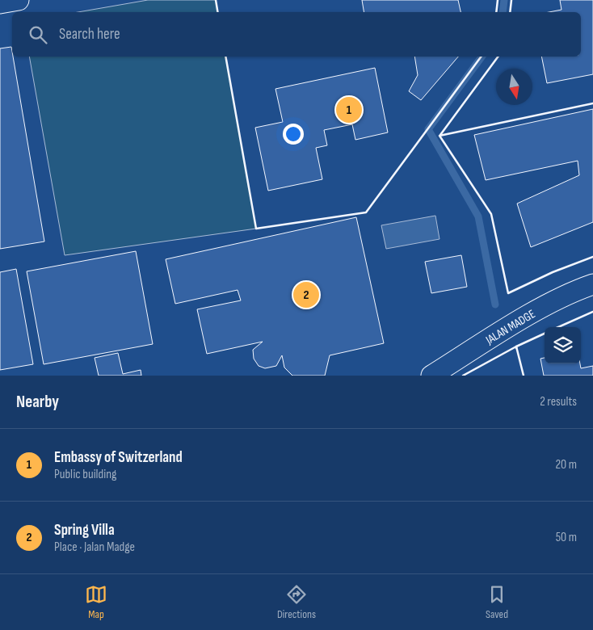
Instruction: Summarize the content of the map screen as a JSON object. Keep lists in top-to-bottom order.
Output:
{
  "streets": {
    "street": ["JALAN MADGE"]
  },
  "north": "bottom",
  "page": {
    "search": "Search here",
    "pins": ["1", "2"],
    "heading": ["Nearby", "2 results"],
    "list": [
      {
        "mark": "1",
        "name": "Embassy of Switzerland",
        "note": "Public building",
        "value": "20 m"
      },
      {
        "mark": "2",
        "name": "Spring Villa",
        "note": "Place · Jalan Madge",
        "value": "50 m"
      }
    ],
    "nav": ["Map", "Directions", "Saved"]
  }
}
